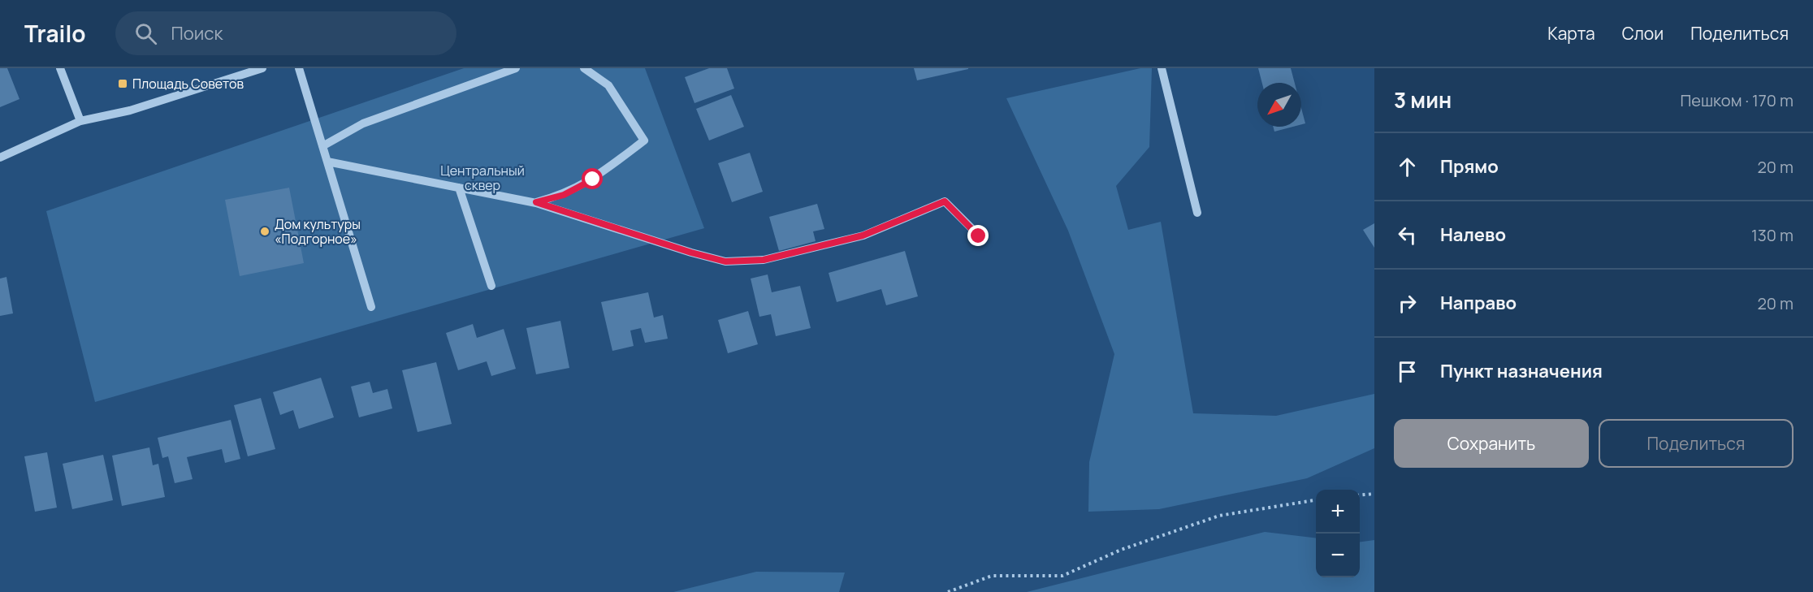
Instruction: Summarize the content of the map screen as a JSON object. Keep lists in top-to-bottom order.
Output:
{
  "parks": ["Центральный сквер"],
  "places": {
    "transit": ["Площадь Советов"],
    "other": ["Дом культуры «Подгорное»"]
  },
  "north": "bottom left",
  "page": {
    "header": "Trailo",
    "search": "Поиск",
    "nav": ["Карта", "Слои", "Поделиться"],
    "heading": ["3 мин", "Пешком · 170 m"],
    "list": [
      ["Прямо", "20 m"],
      ["Налево", "130 m"],
      ["Направо", "20 m"],
      "Пункт назначения"
    ],
    "buttons": ["Сохранить", "Поделиться"],
    "map_buttons": ["+", "−"]
  }
}
